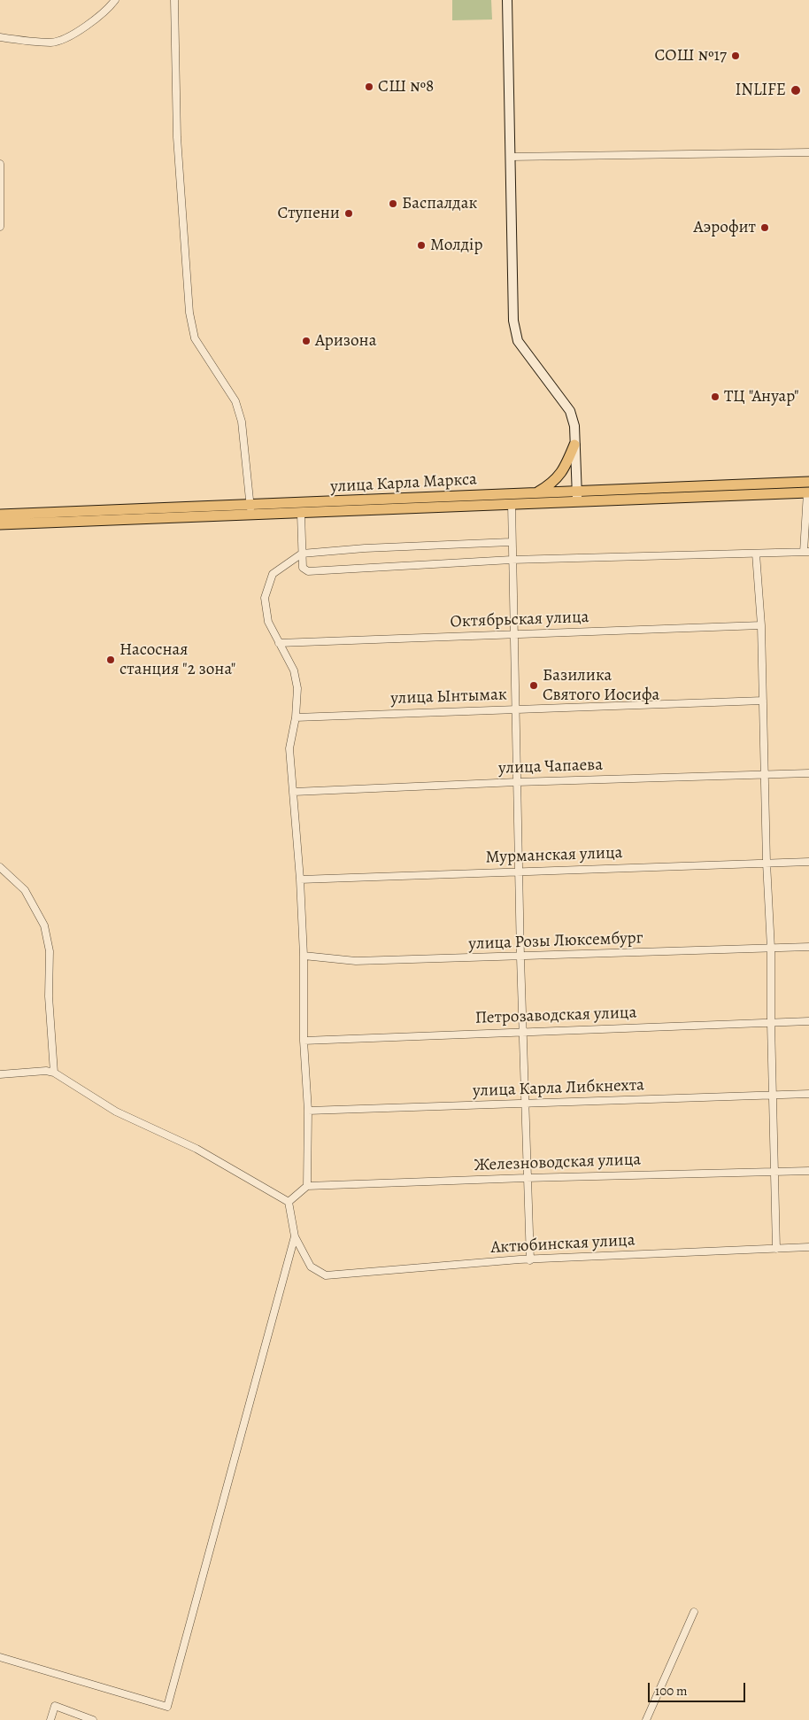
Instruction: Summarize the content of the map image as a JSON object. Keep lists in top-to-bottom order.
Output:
{
  "streets": {
    "main road": ["улица Карла Маркса"],
    "street": [
      "Октябрьская улица",
      "улица Ынтымак",
      "улица Чапаева",
      "Мурманская улица",
      "улица Розы Люксембург",
      "Петрозаводская улица",
      "улица Карла Либкнехта",
      "Железноводская улица",
      "Актюбинская улица"
    ]
  },
  "places": [
    "СОШ №17",
    "СШ №8",
    "INLIFE",
    "Баспалдак",
    "Ступени",
    "Аэрофит",
    "Молдiр",
    "Аризона",
    "ТЦ \"Ануар\"",
    "Насосная станция \"2 зона\"",
    "Базилика Святого Иосифа"
  ],
  "scale_bar": "100 m"
}
